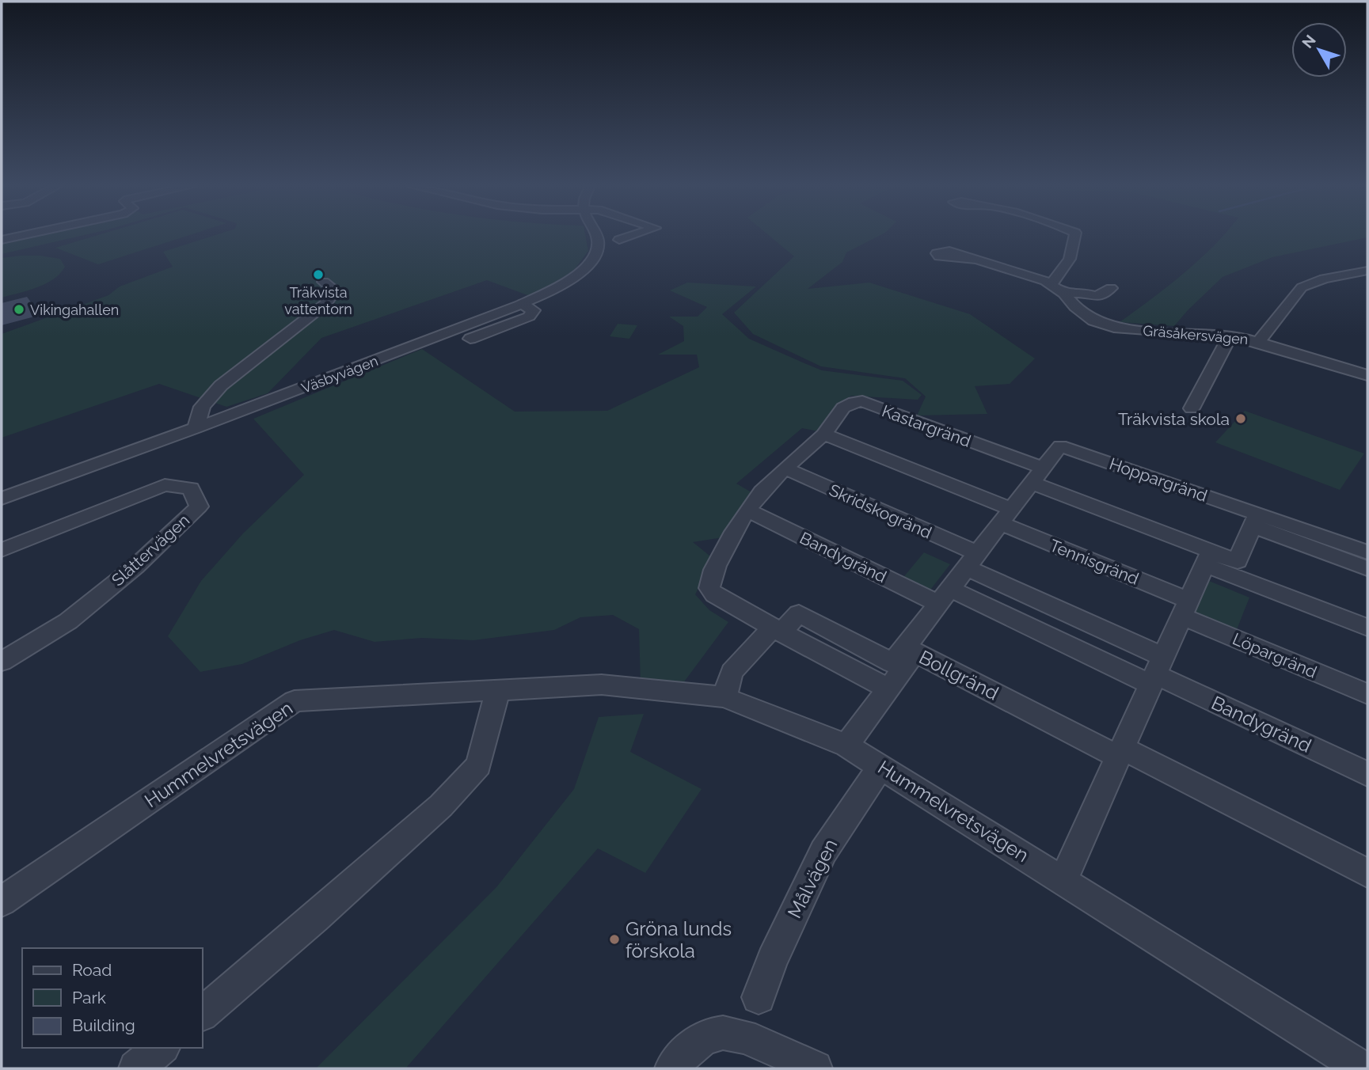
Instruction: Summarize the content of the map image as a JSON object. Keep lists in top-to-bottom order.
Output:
{
  "streets": {
    "street": [
      "Gräsåkersvägen",
      "Väsbyvägen",
      "Kastargränd",
      "Hoppargränd",
      "Skridskogränd",
      "Slåttervägen",
      "Bandygränd",
      "Tennisgränd",
      "Löpargränd",
      "Bollgränd",
      "Hummelvretsvägen",
      "Målvägen"
    ]
  },
  "crossings": [
    ["Kastargränd", "Hoppargränd"],
    ["Kastargränd", "Skridskogränd"],
    ["Kastargränd", "Bandygränd"],
    ["Kastargränd", "Tennisgränd"],
    ["Skridskogränd", "Bandygränd"],
    ["Tennisgränd", "Löpargränd"],
    ["Bollgränd", "Hummelvretsvägen"],
    ["Hummelvretsvägen", "Målvägen"]
  ],
  "places": [
    "Träkvista vattentorn",
    "Vikingahallen",
    "Träkvista skola",
    "Gröna lunds förskola"
  ],
  "legend": ["Road", "Park", "Building"],
  "north": "top left"
}
